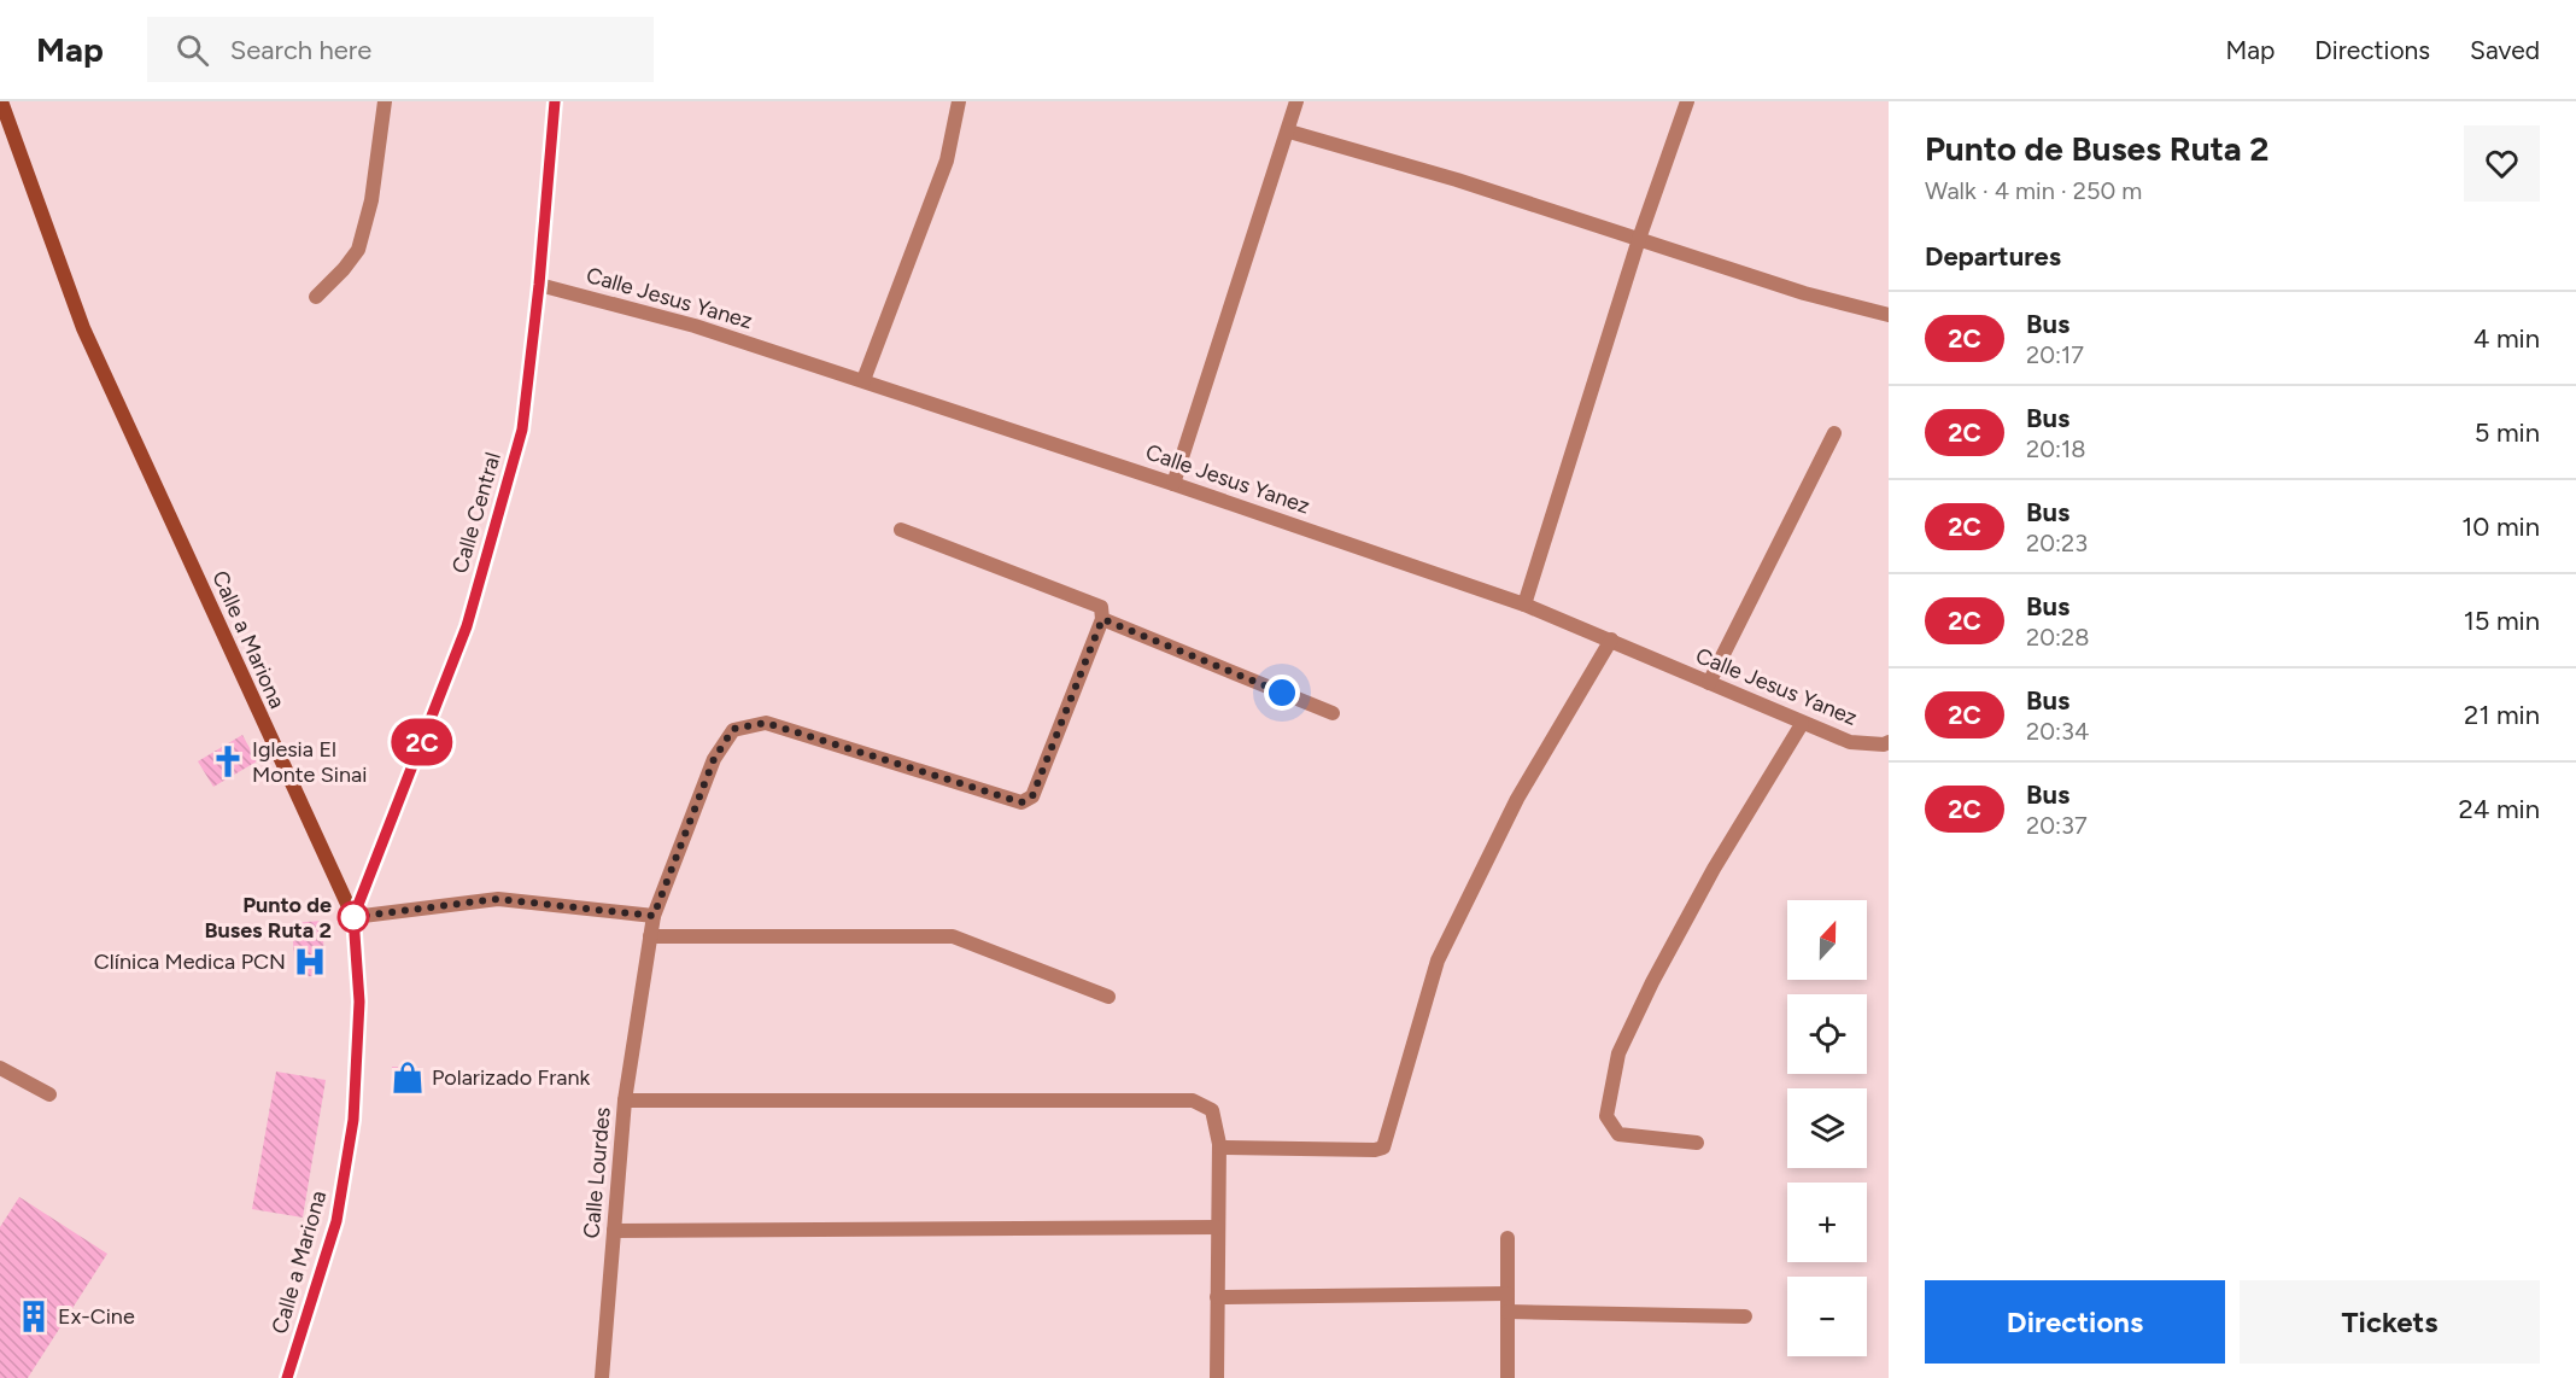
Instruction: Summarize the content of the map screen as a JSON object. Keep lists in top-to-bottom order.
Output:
{
  "streets": {
    "main road": ["Calle a Mariona"],
    "street": ["Calle Jesus Yanez", "Calle Central", "Calle Lourdes"]
  },
  "crossings": [
    ["Calle Jesus Yanez", "Calle Central"],
    ["Calle Central", "Calle a Mariona"]
  ],
  "places": {
    "church": ["Iglesia El Monte Sinai"],
    "other": ["Punto de Buses Ruta 2"],
    "hospital": ["Clínica Medica PCN"],
    "shop": ["Polarizado Frank"],
    "building": ["Ex-Cine"]
  },
  "lines": ["bus line 2C"],
  "north": "top",
  "page": {
    "header": "Map",
    "search": "Search here",
    "nav": ["Map", "Directions", "Saved"],
    "on_map": "2C",
    "heading": [
      ["Punto de Buses Ruta 2", "Walk · 4 min · 250 m"],
      "Departures"
    ],
    "list": [
      {
        "mark": "2C",
        "name": "Bus",
        "note": "20:17",
        "value": "4 min"
      },
      {
        "mark": "2C",
        "name": "Bus",
        "note": "20:18",
        "value": "5 min"
      },
      {
        "mark": "2C",
        "name": "Bus",
        "note": "20:23",
        "value": "10 min"
      },
      {
        "mark": "2C",
        "name": "Bus",
        "note": "20:28",
        "value": "15 min"
      },
      {
        "mark": "2C",
        "name": "Bus",
        "note": "20:34",
        "value": "21 min"
      },
      {
        "mark": "2C",
        "name": "Bus",
        "note": "20:37",
        "value": "24 min"
      }
    ],
    "map_buttons": ["+", "−"],
    "buttons": ["Directions", "Tickets"]
  }
}
